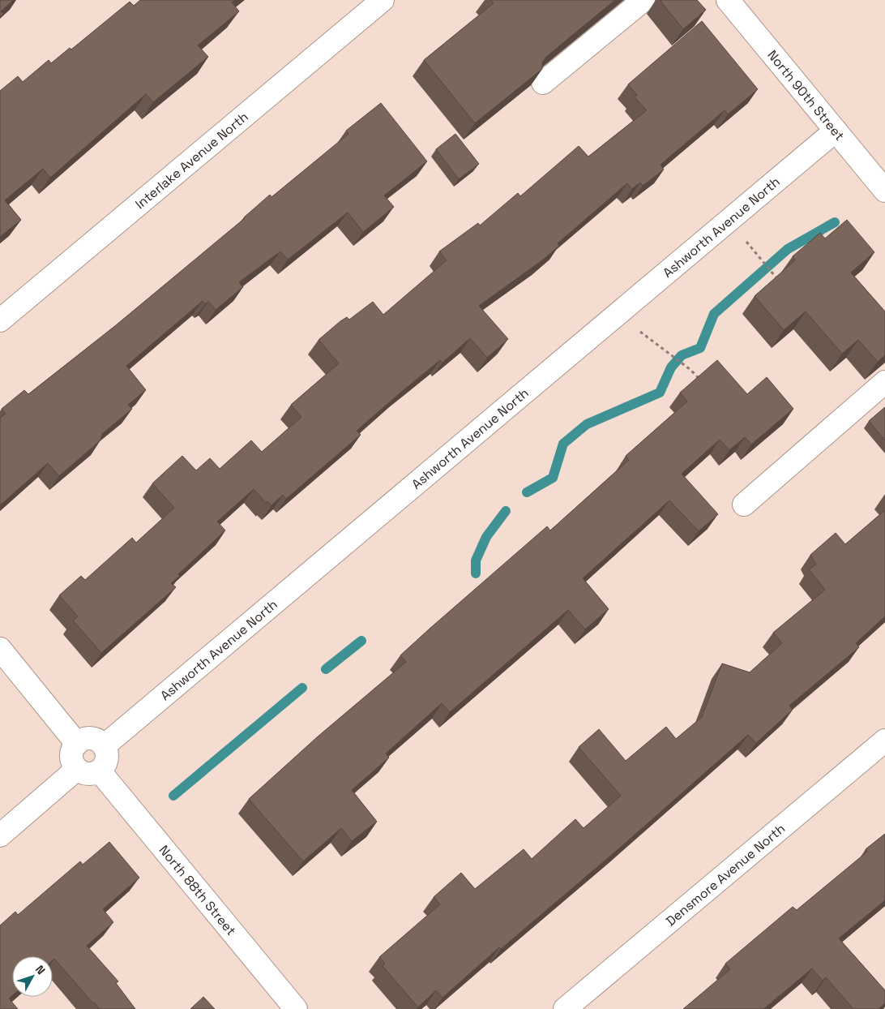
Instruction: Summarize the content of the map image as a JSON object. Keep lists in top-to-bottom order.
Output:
{
  "streets": {
    "street": [
      "North 90th Street",
      "Interlake Avenue North",
      "Ashworth Avenue North",
      "Densmore Avenue North",
      "North 88th Street"
    ]
  },
  "crossings": [
    ["North 90th Street", "Ashworth Avenue North"],
    ["Ashworth Avenue North", "North 88th Street"]
  ],
  "north": "top right"
}
